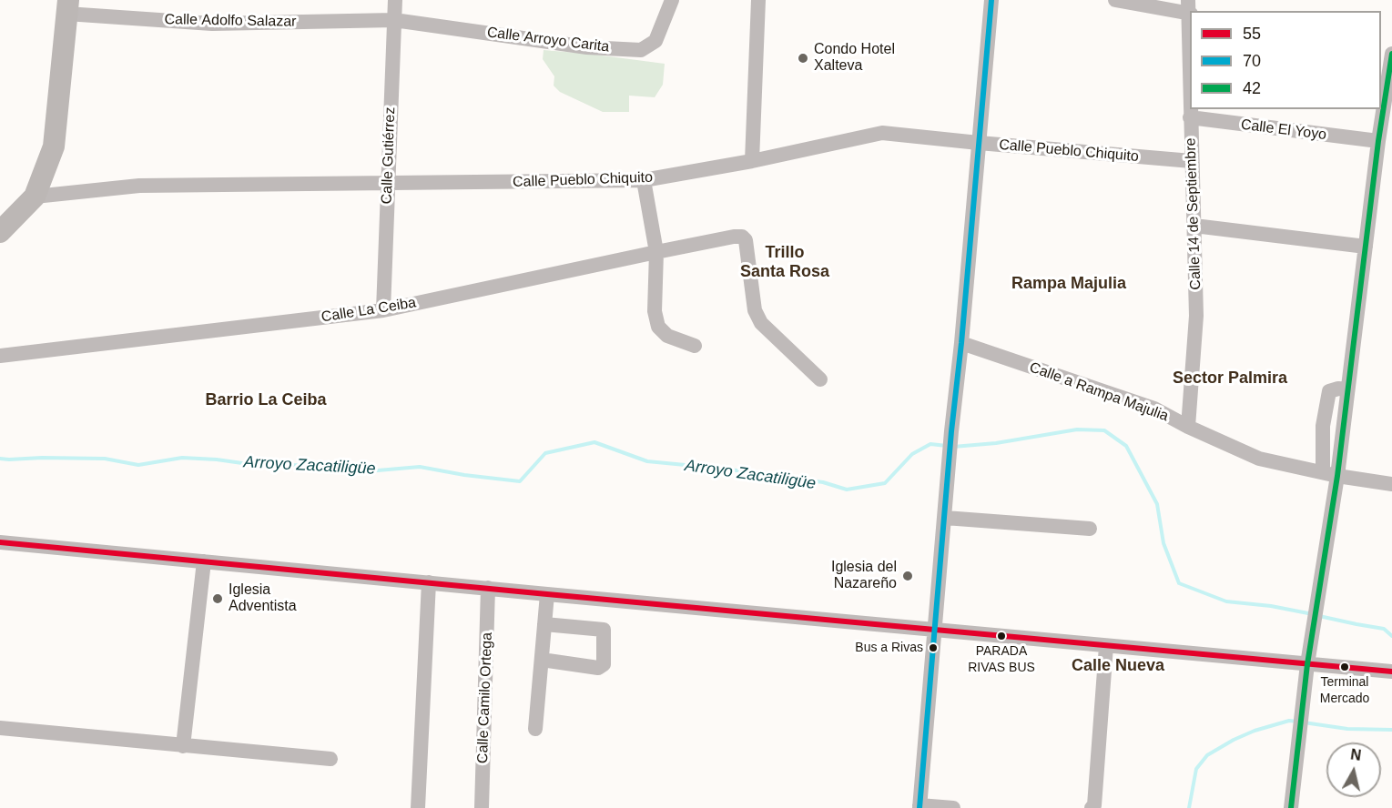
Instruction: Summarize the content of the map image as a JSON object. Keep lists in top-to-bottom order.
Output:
{
  "streets": {
    "street": [
      "Calle Adolfo Salazar",
      "Calle Arroyo Carita",
      "Calle El Yoyo",
      "Calle Pueblo Chiquito",
      "Calle Gutiérrez",
      "Calle 14 de Septiembre",
      "Calle La Ceiba",
      "Calle a Rampa Majulia",
      "Calle Camilo Ortega"
    ]
  },
  "crossings": [
    ["Calle Adolfo Salazar", "Calle Arroyo Carita"],
    ["Calle Adolfo Salazar", "Calle Gutiérrez"],
    ["Calle Arroyo Carita", "Calle Gutiérrez"],
    ["Calle El Yoyo", "Calle 14 de Septiembre"],
    ["Calle Pueblo Chiquito", "Calle Gutiérrez"],
    ["Calle Pueblo Chiquito", "Calle 14 de Septiembre"],
    ["Calle Gutiérrez", "Calle La Ceiba"],
    ["Calle 14 de Septiembre", "Calle a Rampa Majulia"]
  ],
  "districts": [
    "Trillo Santa Rosa",
    "Rampa Majulia",
    "Sector Palmira",
    "Barrio La Ceiba",
    "Calle Nueva"
  ],
  "water": ["Arroyo Zacatiligüe"],
  "places": [
    "Condo Hotel Xalteva",
    "Iglesia del Nazareño",
    "Iglesia Adventista",
    "PARADA RIVAS BUS",
    "Bus a Rivas",
    "Terminal Mercado"
  ],
  "lines": ["transit line 70", "transit line 42", "transit line 55"],
  "legend": ["55", "70", "42"],
  "north": "top"
}
